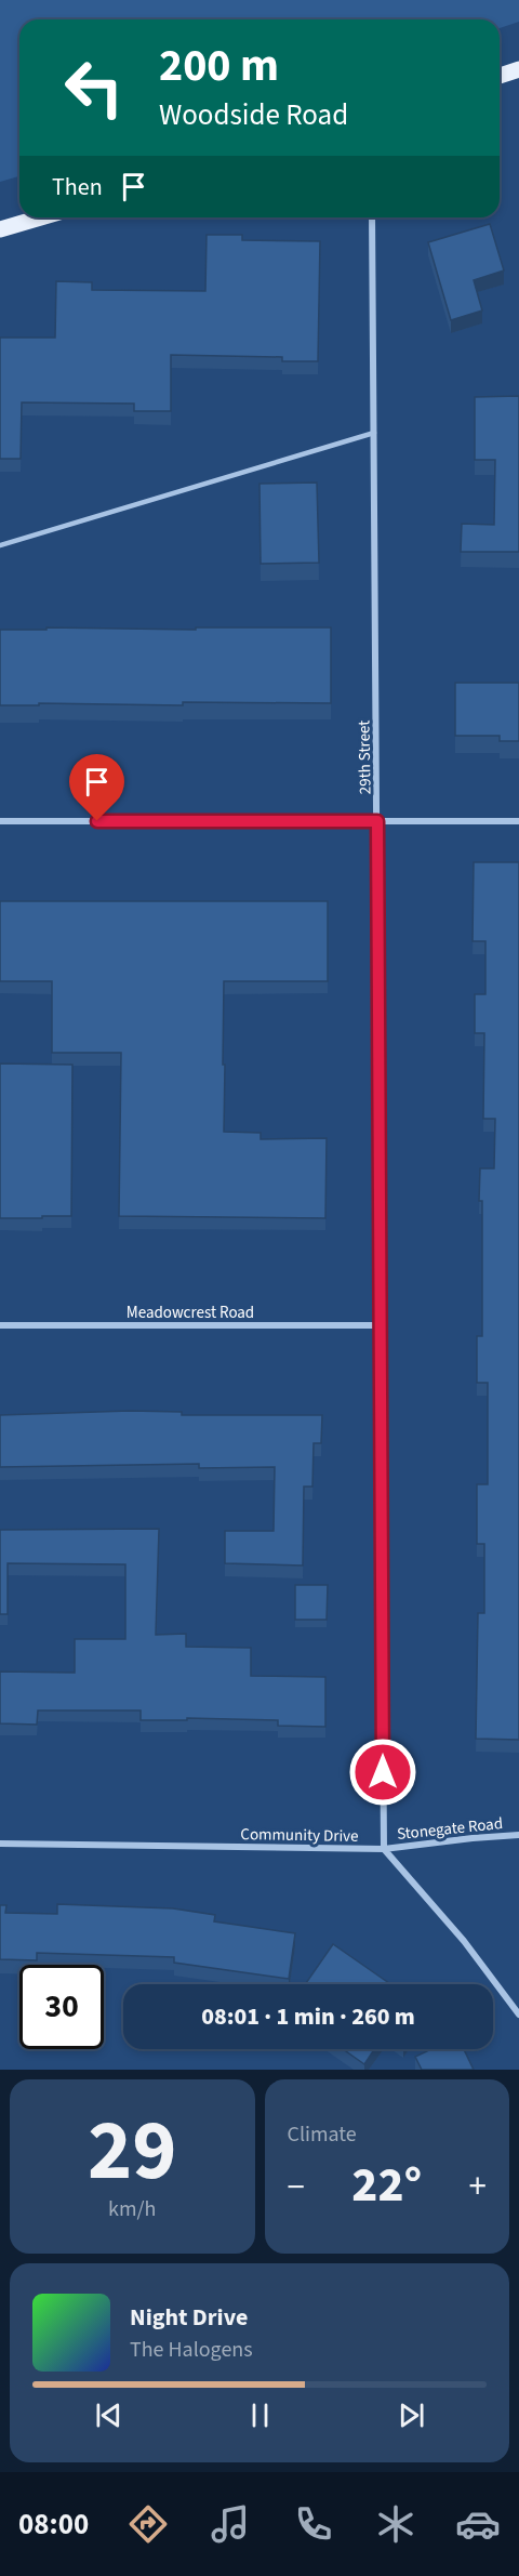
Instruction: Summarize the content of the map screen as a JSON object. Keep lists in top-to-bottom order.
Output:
{
  "streets": {
    "street": [
      "29th Street",
      "Meadowcrest Road",
      "Stonegate Road",
      "Community Drive"
    ]
  },
  "crossings": [
    ["29th Street", "Meadowcrest Road"],
    ["29th Street", "Stonegate Road"],
    ["29th Street", "Community Drive"],
    ["Stonegate Road", "Community Drive"]
  ],
  "page": {
    "turn": ["200 m", "Woodside Road"],
    "then": "Then",
    "limit": "30",
    "trip": "08:01 · 1 min · 260 m",
    "tile": [
      ["29", "km/h"],
      "Climate"
    ],
    "heat": ["−", "22°", "+"],
    "song": ["Night Drive", "The Halogens"],
    "tabs": "08:00"
  }
}
